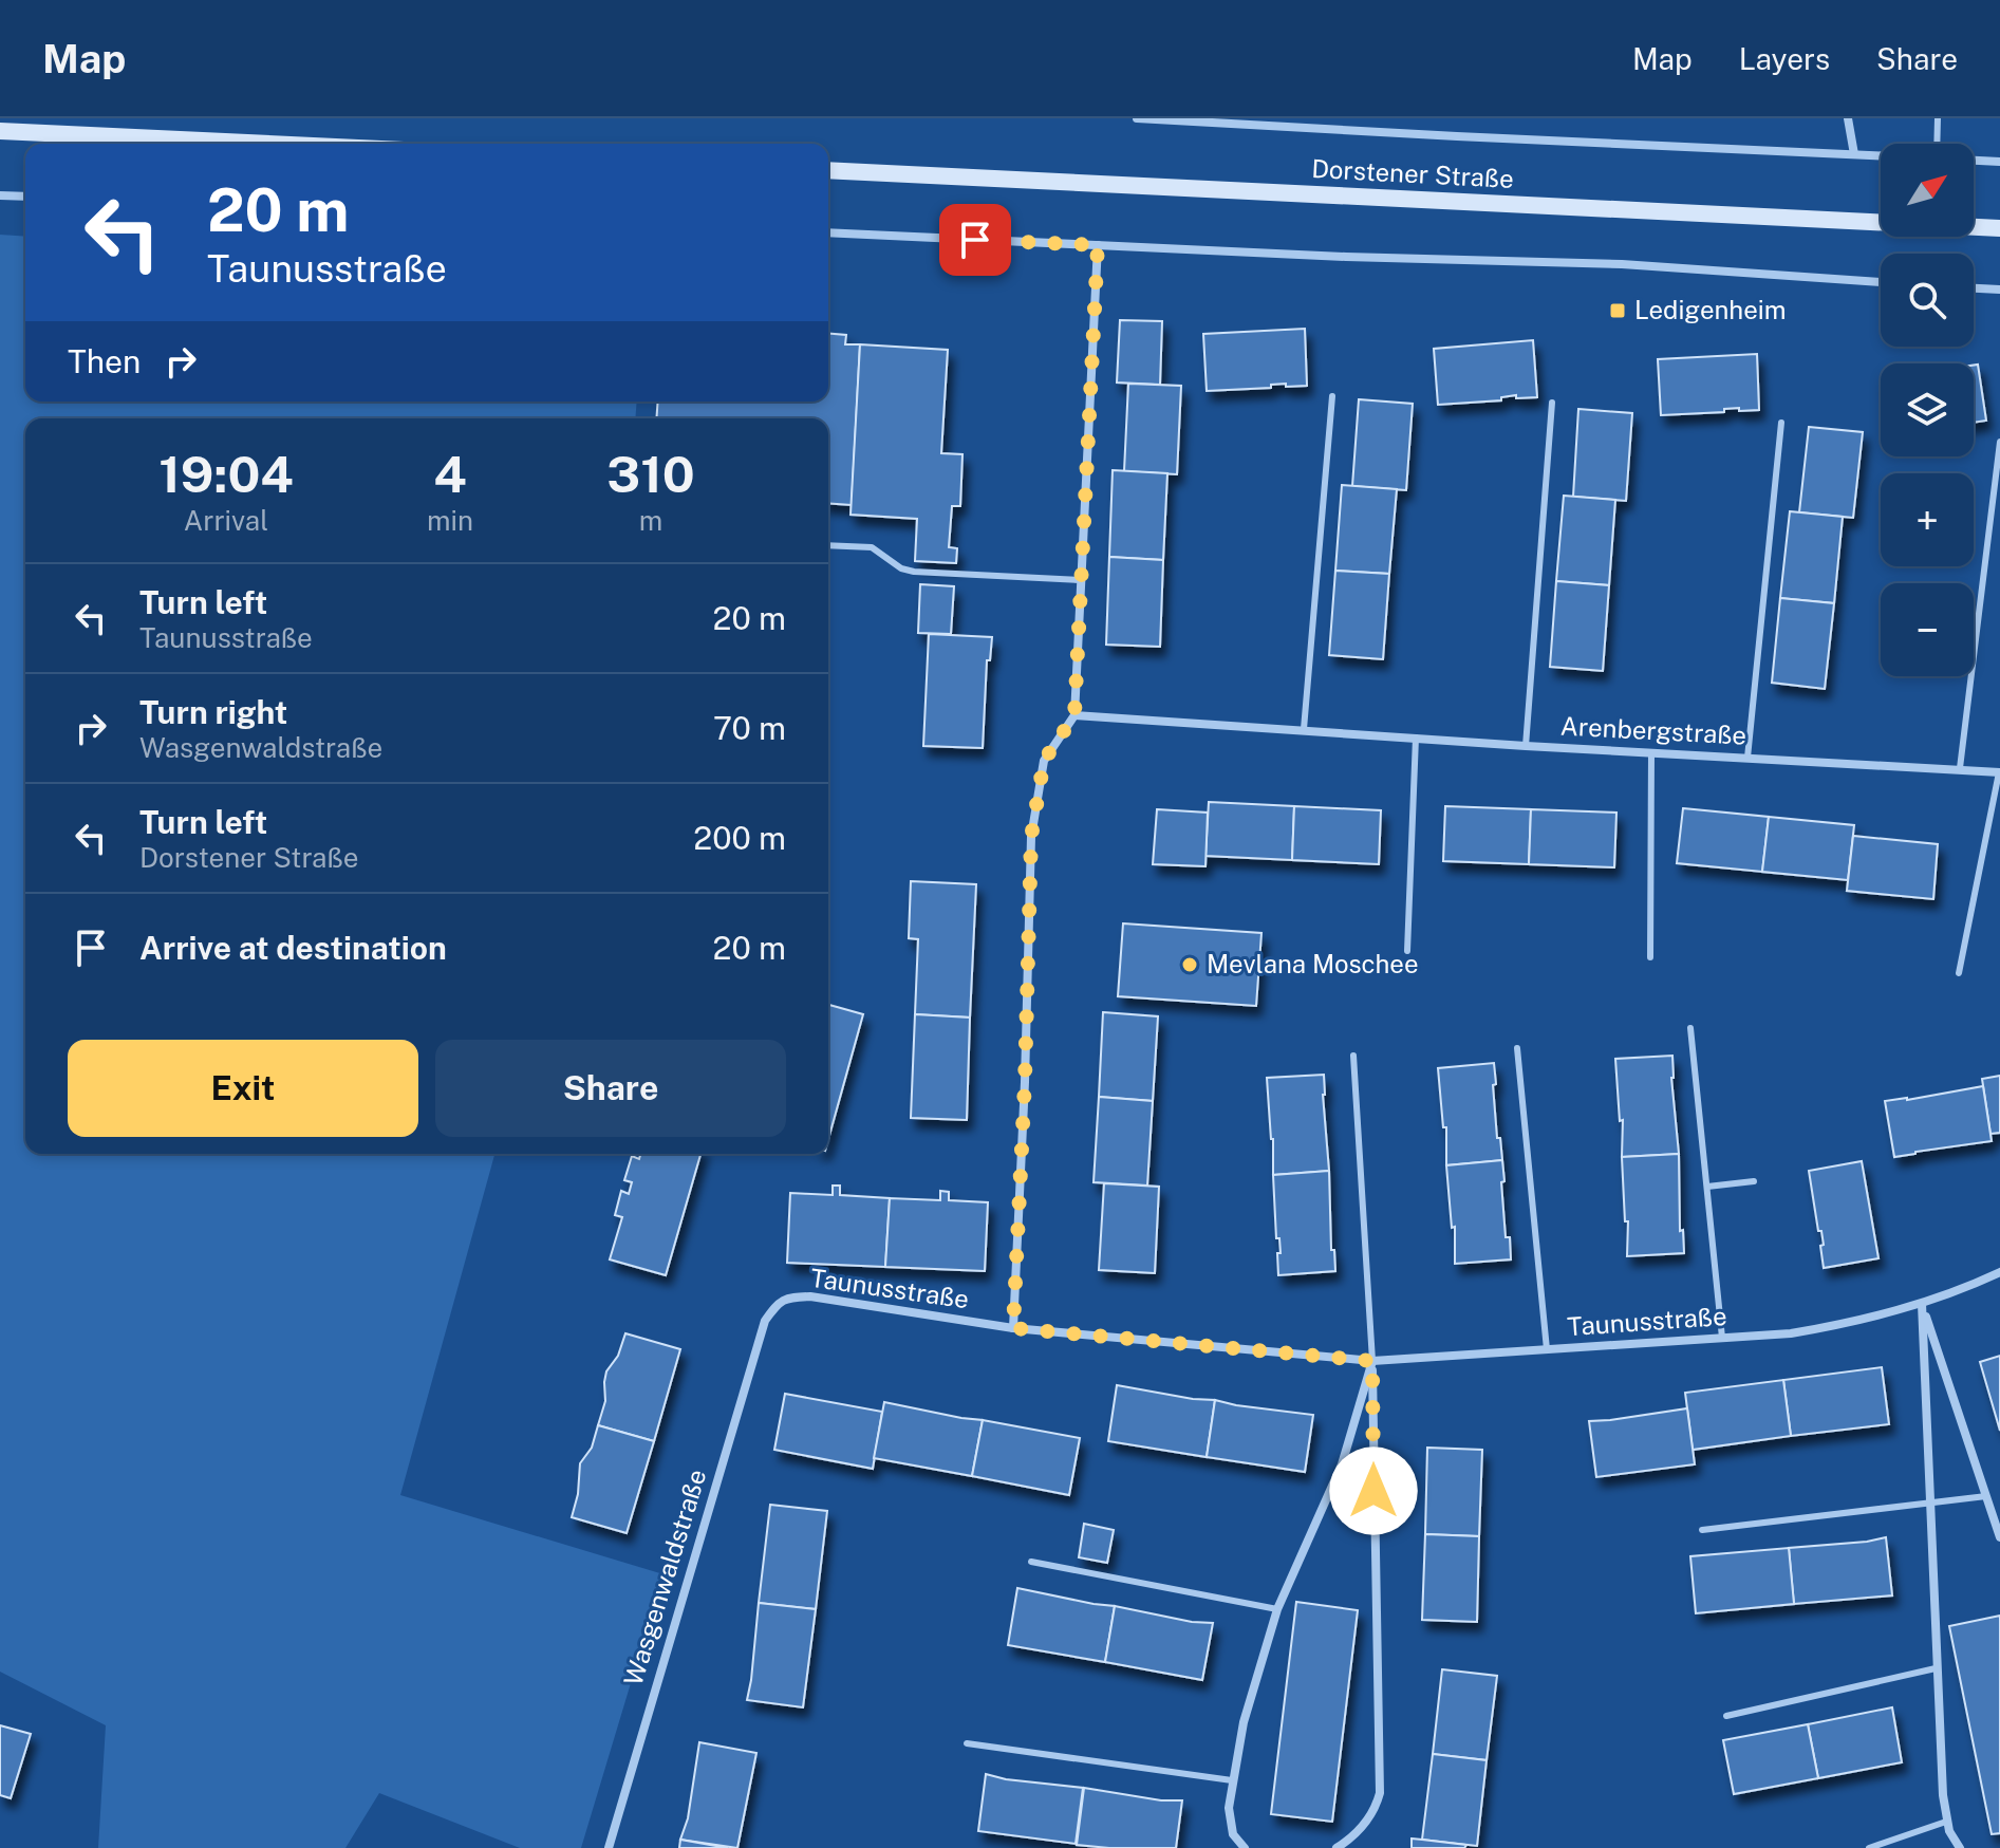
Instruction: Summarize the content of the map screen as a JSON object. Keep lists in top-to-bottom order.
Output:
{
  "streets": {
    "main road": ["Dorstener Straße"],
    "street": ["Arenbergstraße", "Taunusstraße", "Wasgenwaldstraße"]
  },
  "crossings": [
    ["Taunusstraße", "Wasgenwaldstraße"]
  ],
  "places": {
    "transit": ["Ledigenheim"],
    "other": ["Mevlana Moschee"]
  },
  "north": "top right",
  "page": {
    "header": "Map",
    "nav": ["Map", "Layers", "Share"],
    "map_buttons": ["+", "−"],
    "turn": ["20 m", "Taunusstraße"],
    "then": "Then",
    "eta": [
      "19:04",
      "Arrival",
      "4",
      "min",
      "310",
      "m"
    ],
    "list": [
      {
        "name": "Turn left",
        "note": "Taunusstraße",
        "value": "20 m"
      },
      {
        "name": "Turn right",
        "note": "Wasgenwaldstraße",
        "value": "70 m"
      },
      {
        "name": "Turn left",
        "note": "Dorstener Straße",
        "value": "200 m"
      },
      {
        "name": "Arrive at destination",
        "value": "20 m"
      }
    ],
    "buttons": ["Exit", "Share"]
  }
}
